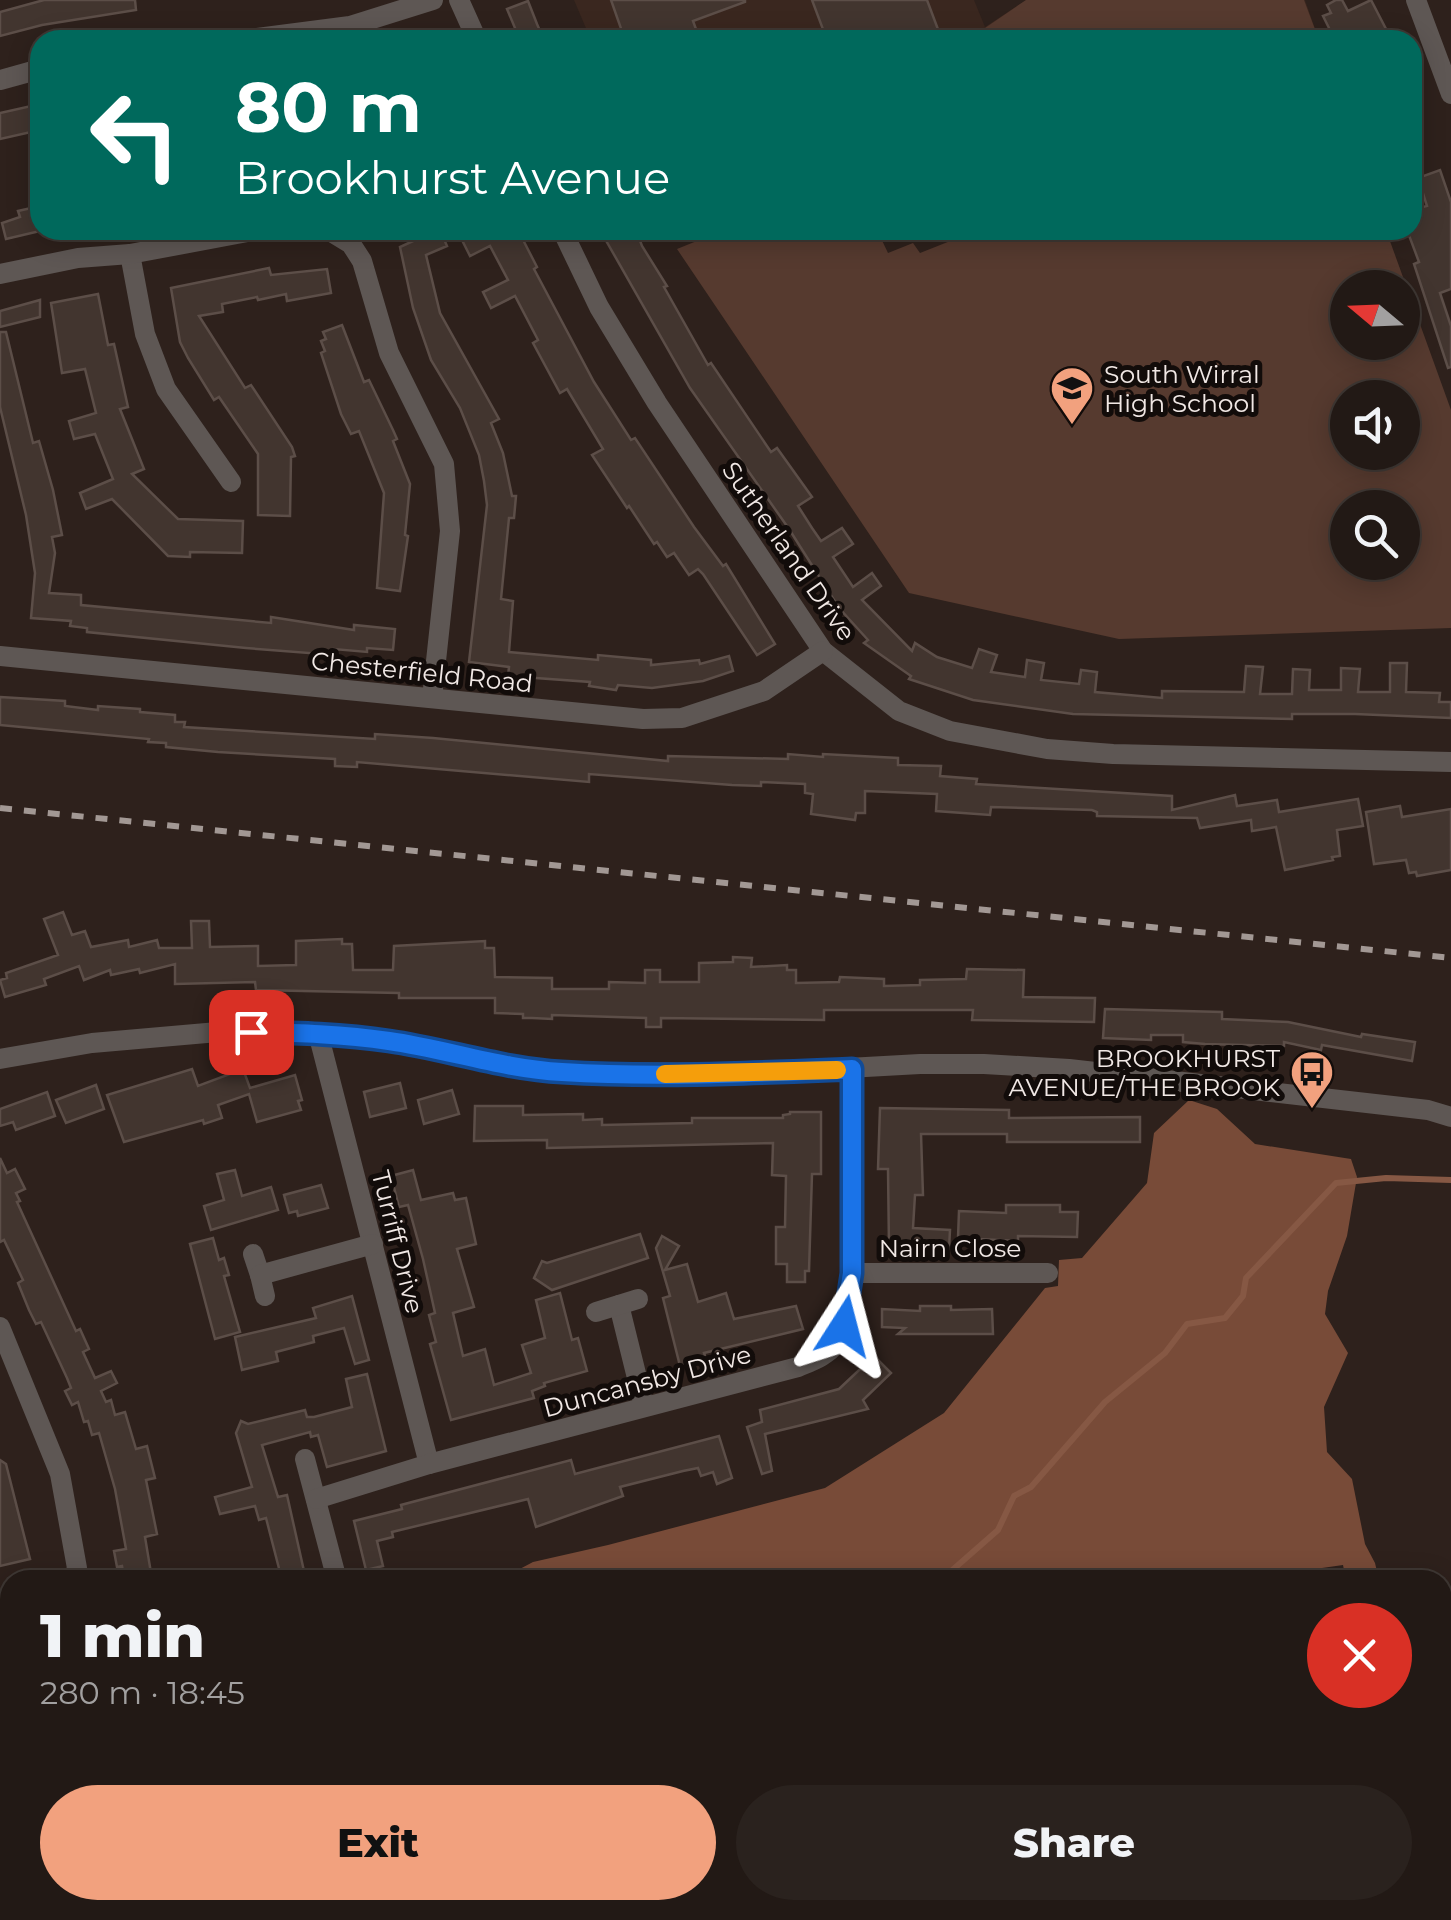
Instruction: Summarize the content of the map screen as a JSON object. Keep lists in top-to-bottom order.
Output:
{
  "streets": {
    "street": [
      "Sutherland Drive",
      "Chesterfield Road",
      "Turriff Drive",
      "Nairn Close",
      "Duncansby Drive"
    ]
  },
  "crossings": [
    ["Sutherland Drive", "Chesterfield Road"],
    ["Turriff Drive", "Duncansby Drive"],
    ["Nairn Close", "Duncansby Drive"]
  ],
  "places": {
    "school or university": ["South Wirral High School"],
    "bus stop": ["BROOKHURST AVENUE/THE BROOK"]
  },
  "north": "left",
  "page": {
    "turn": ["80 m", "Brookhurst Avenue"],
    "heading": ["1 min", "280 m · 18:45"],
    "buttons": ["Exit", "Share"]
  }
}
